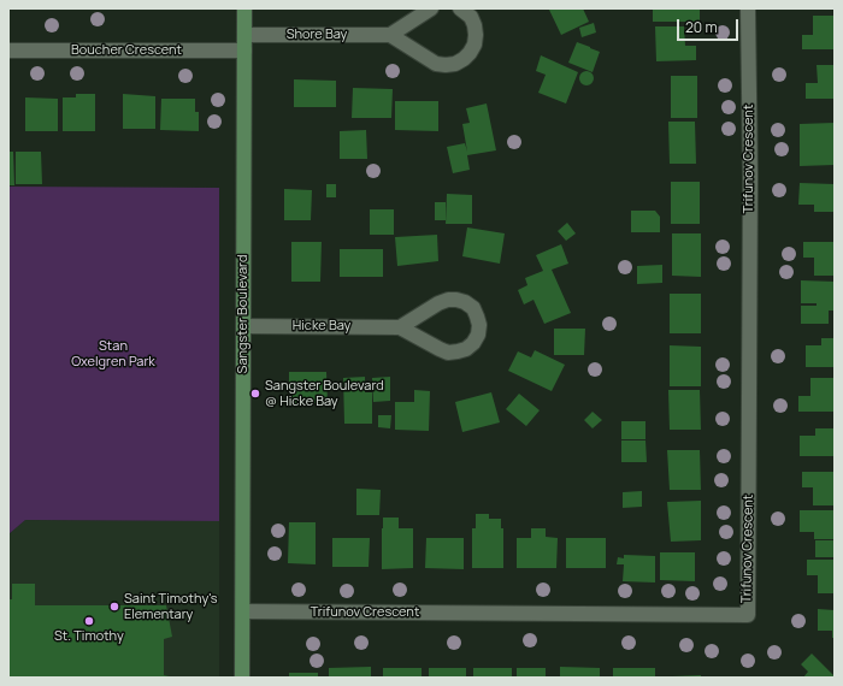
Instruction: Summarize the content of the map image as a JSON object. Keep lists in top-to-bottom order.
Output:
{
  "streets": {
    "street": [
      "Shore Bay",
      "Boucher Crescent",
      "Trifunov Crescent",
      "Sangster Boulevard",
      "Hicke Bay"
    ]
  },
  "crossings": [
    ["Shore Bay", "Sangster Boulevard"],
    ["Boucher Crescent", "Sangster Boulevard"],
    ["Trifunov Crescent", "Sangster Boulevard"],
    ["Sangster Boulevard", "Hicke Bay"]
  ],
  "parks": ["Stan Oxelgren Park"],
  "places": ["Sangster Boulevard @ Hicke Bay", "Saint Timothy's Elementary", "St. Timothy"],
  "scale_bar": "20 m"
}
